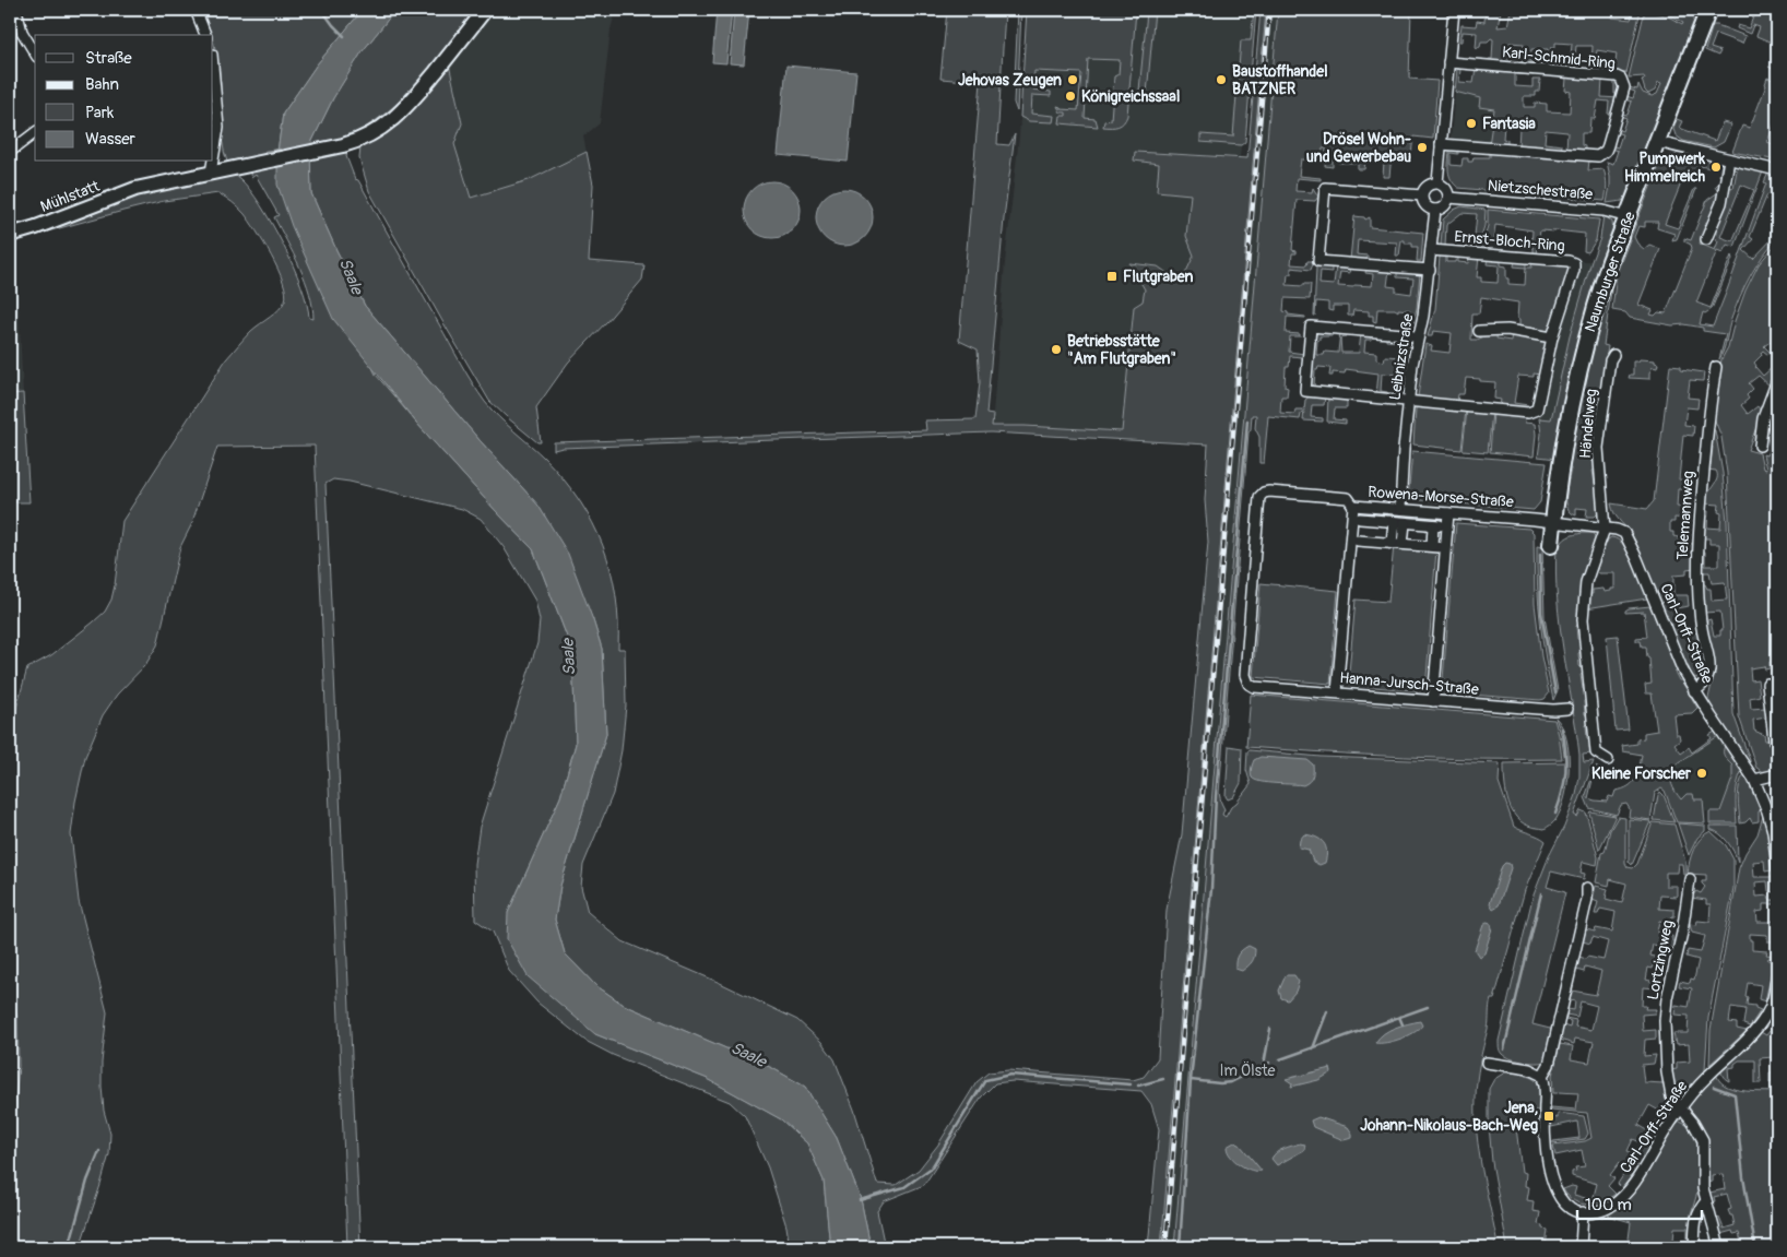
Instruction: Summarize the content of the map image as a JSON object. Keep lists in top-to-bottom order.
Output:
{
  "streets": {
    "main road": ["Naumburger Straße"],
    "street": [
      "Karl-Schmid-Ring",
      "Nietzschestraße",
      "Mühlstatt",
      "Ernst-Bloch-Ring",
      "Leibnizstraße",
      "Händelweg",
      "Rowena-Morse-Straße",
      "Telemannweg",
      "Carl-Orff-Straße",
      "Hanna-Jursch-Straße",
      "Lortzingweg"
    ]
  },
  "crossings": [
    ["Nietzschestraße", "Naumburger Straße"],
    ["Nietzschestraße", "Leibnizstraße"],
    ["Ernst-Bloch-Ring", "Leibnizstraße"],
    ["Naumburger Straße", "Rowena-Morse-Straße"],
    ["Naumburger Straße", "Carl-Orff-Straße"],
    ["Leibnizstraße", "Rowena-Morse-Straße"],
    ["Händelweg", "Carl-Orff-Straße"],
    ["Rowena-Morse-Straße", "Carl-Orff-Straße"],
    ["Rowena-Morse-Straße", "Hanna-Jursch-Straße"],
    ["Telemannweg", "Carl-Orff-Straße"],
    ["Carl-Orff-Straße", "Lortzingweg"]
  ],
  "water": ["Saale"],
  "parks": ["Im Ölste"],
  "places": {
    "other": [
      "Jehovas Zeugen",
      "Baustoffhandel BATZNER",
      "Königreichssaal",
      "Fantasia",
      "Drösel Wohn- und Gewerbebau",
      "Pumpwerk Himmelreich",
      "Betriebsstätte \"Am Flutgraben\"",
      "Kleine Forscher"
    ],
    "transit": ["Flutgraben", "Jena, Johann-Nikolaus-Bach-Weg"]
  },
  "legend": [
    "Straße",
    "Bahn",
    "Park",
    "Wasser"
  ],
  "scale_bar": "100 m"
}
